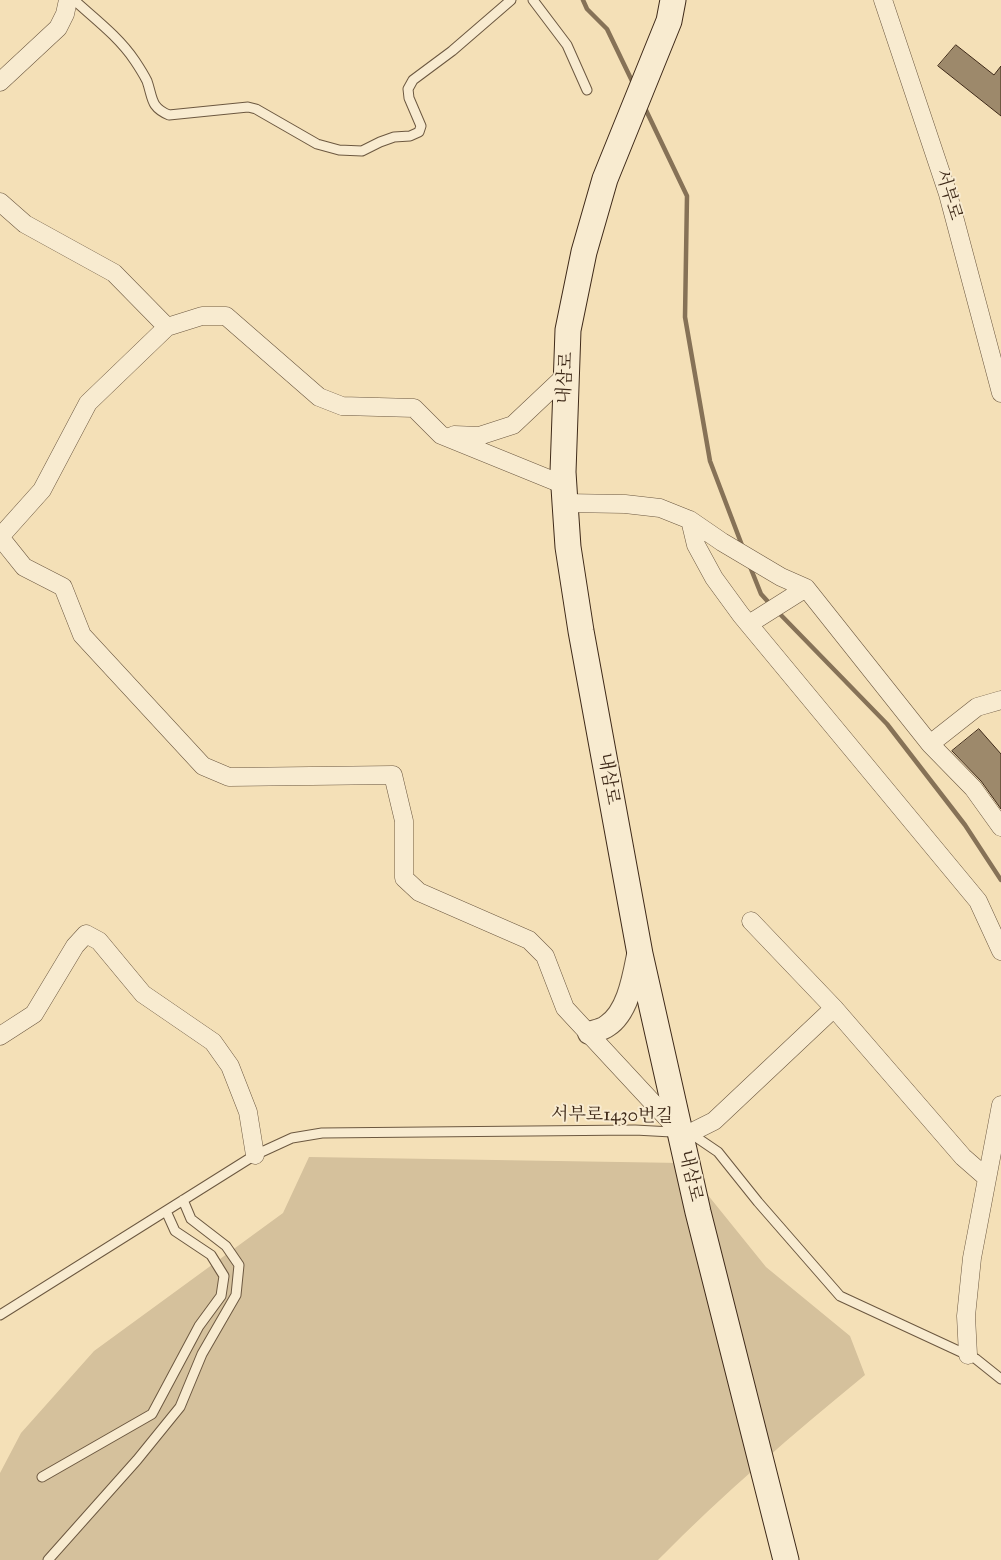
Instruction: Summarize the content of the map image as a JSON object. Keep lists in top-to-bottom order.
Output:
{
  "streets": {
    "main road": ["내삼로"],
    "street": ["서부로"],
    "lane": ["서부로1430번길"]
  },
  "crossings": [
    ["내삼로", "서부로1430번길"]
  ]
}
